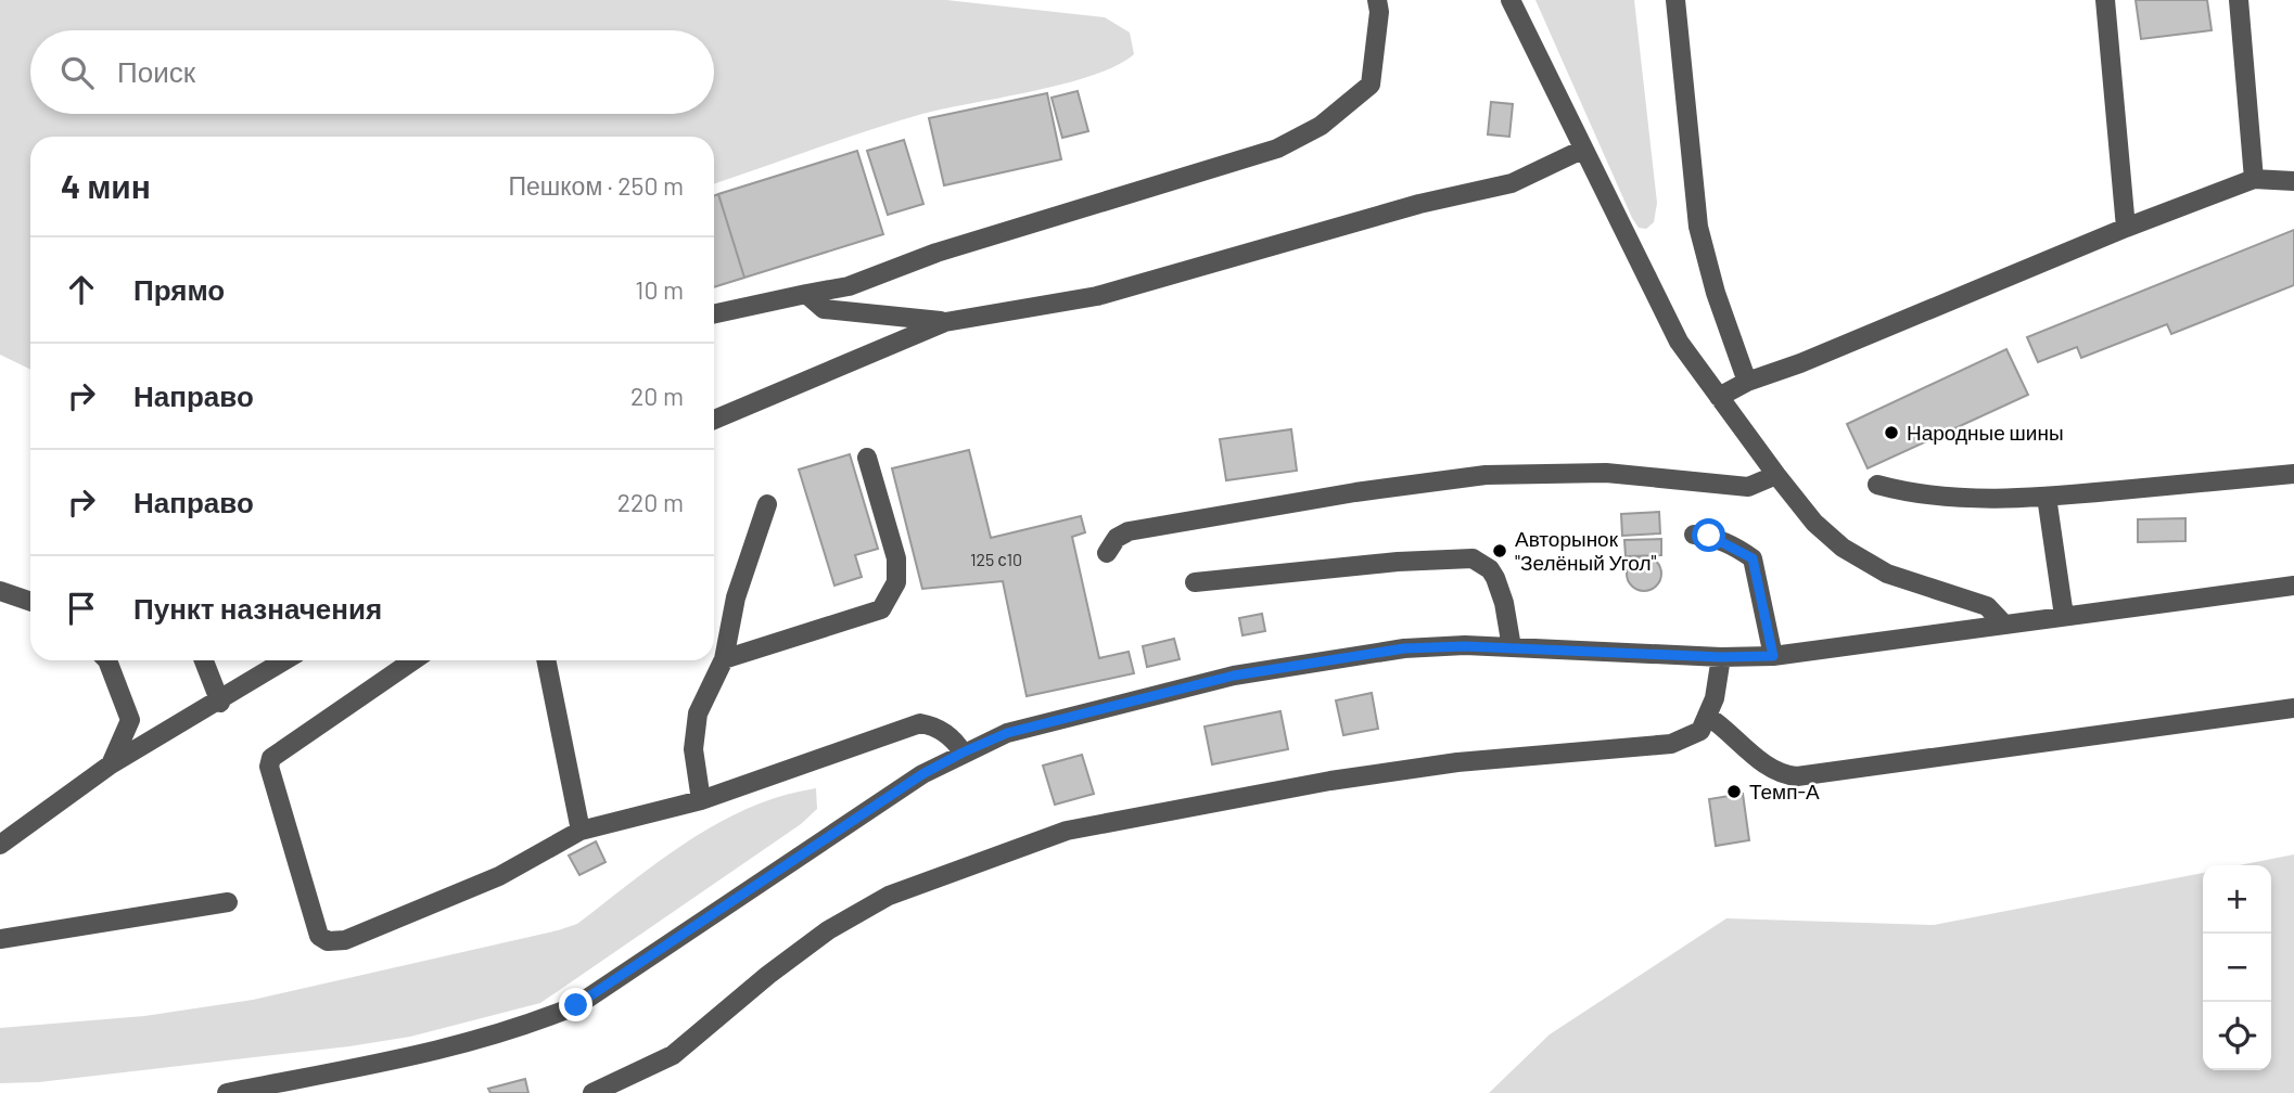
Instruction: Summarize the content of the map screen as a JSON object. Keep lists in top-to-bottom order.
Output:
{
  "places": ["Народные шины", "Авторынок \"Зелёный Угол\"", "Темп-А"],
  "house_numbers": ["125 с10"],
  "page": {
    "search": "Поиск",
    "heading": ["4 мин", "Пешком · 250 m"],
    "list": [
      ["Прямо", "10 m"],
      ["Направо", "20 m"],
      ["Направо", "220 m"],
      "Пункт назначения"
    ],
    "map_buttons": ["+", "−"]
  }
}
